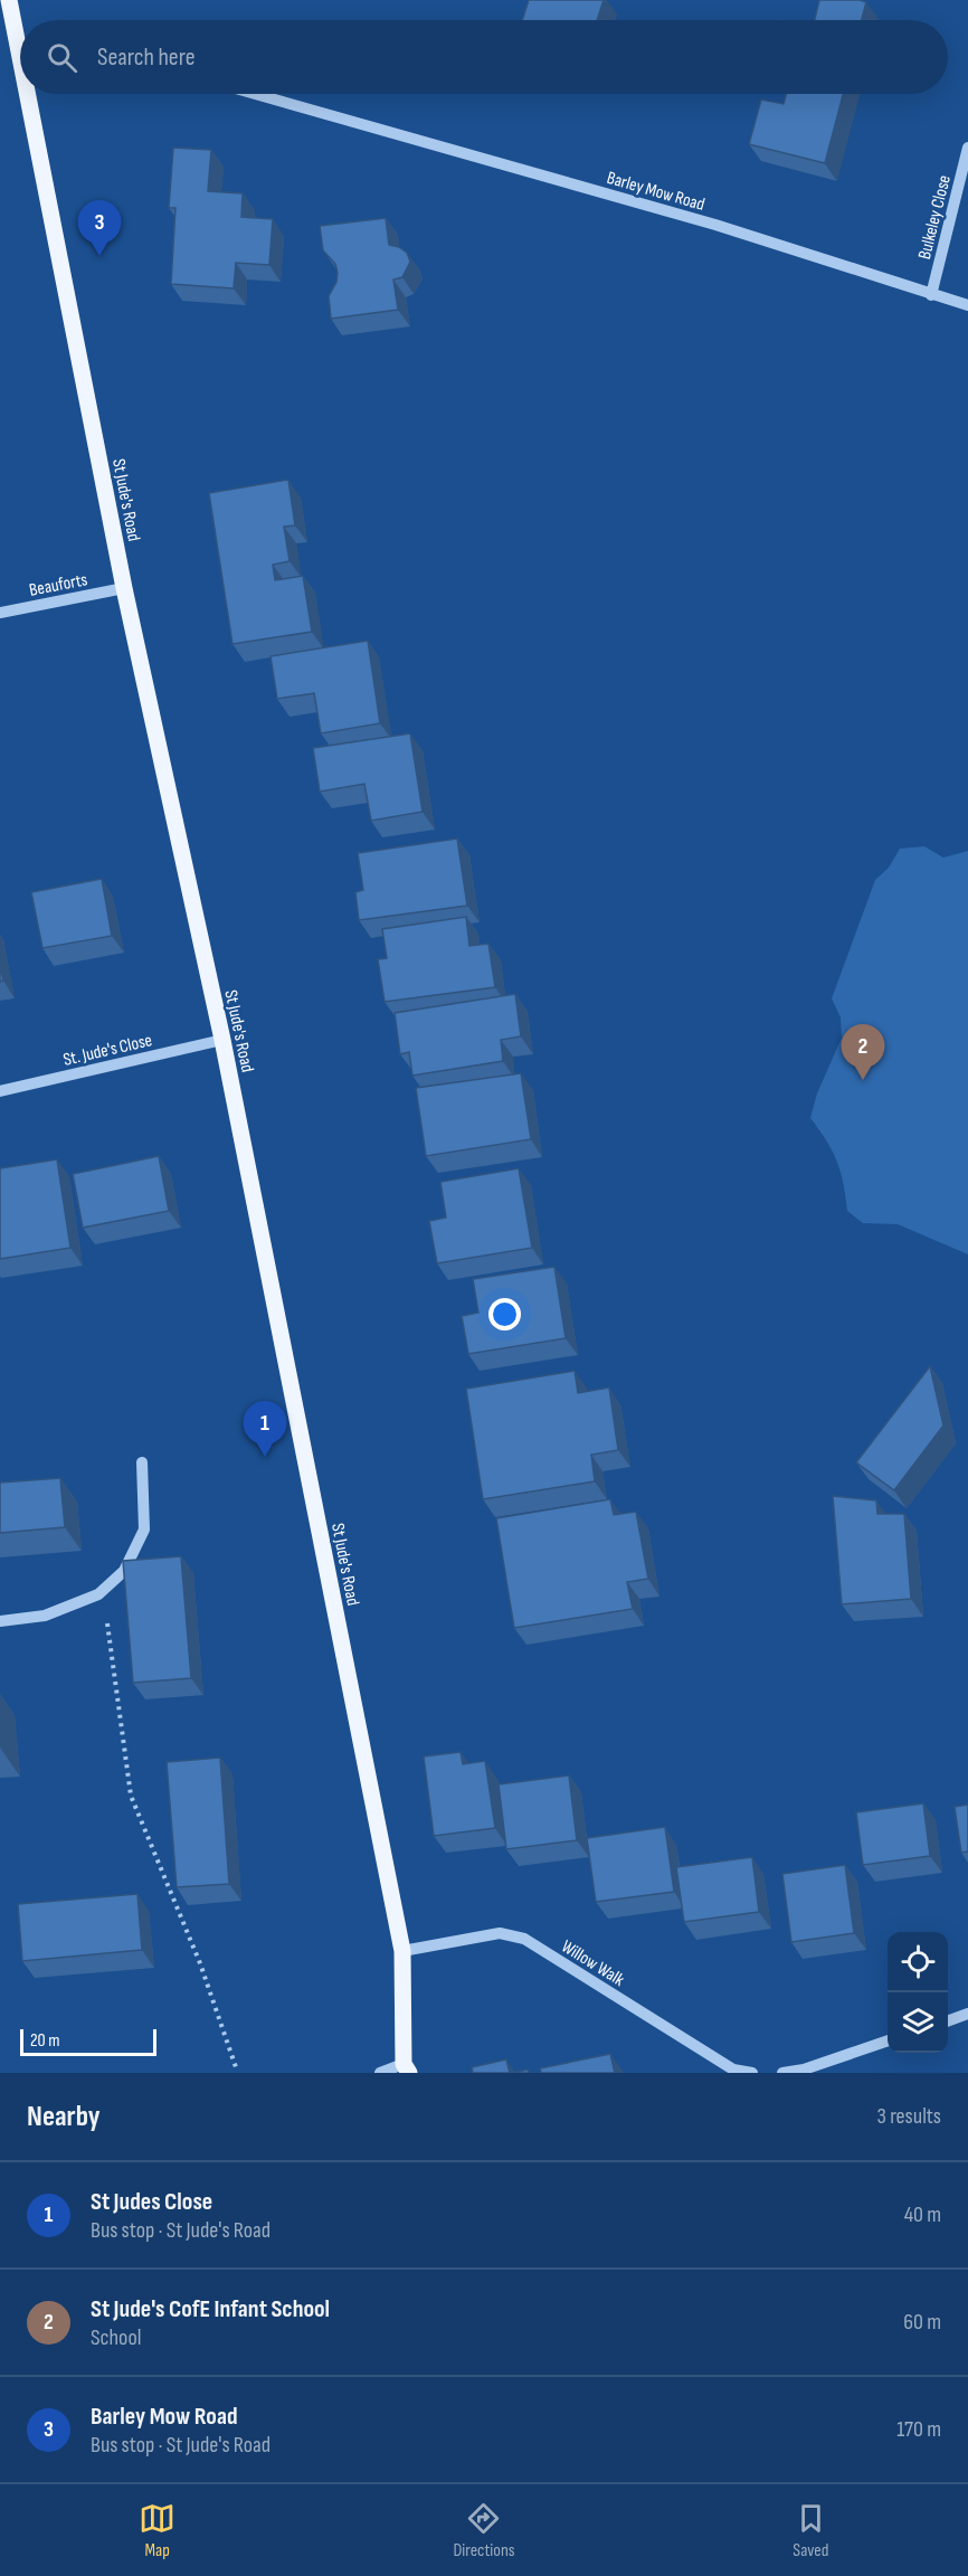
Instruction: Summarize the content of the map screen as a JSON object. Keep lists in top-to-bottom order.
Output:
{
  "streets": {
    "main road": ["St Jude's Road"],
    "street": [
      "Barley Mow Road",
      "Bulkeley Close",
      "Beauforts",
      "St. Jude's Close",
      "Willow Walk"
    ]
  },
  "crossings": [
    ["Barley Mow Road", "Bulkeley Close"],
    ["St Jude's Road", "Beauforts"],
    ["St Jude's Road", "St. Jude's Close"],
    ["St Jude's Road", "Willow Walk"]
  ],
  "scale_bar": "20 m",
  "page": {
    "search": "Search here",
    "pins": ["3", "2", "1"],
    "scale": "20 m",
    "heading": ["Nearby", "3 results"],
    "list": [
      {
        "mark": "1",
        "name": "St Judes Close",
        "note": "Bus stop · St Jude's Road",
        "value": "40 m"
      },
      {
        "mark": "2",
        "name": "St Jude's CofE Infant School",
        "note": "School",
        "value": "60 m"
      },
      {
        "mark": "3",
        "name": "Barley Mow Road",
        "note": "Bus stop · St Jude's Road",
        "value": "170 m"
      }
    ],
    "nav": ["Map", "Directions", "Saved"]
  }
}
